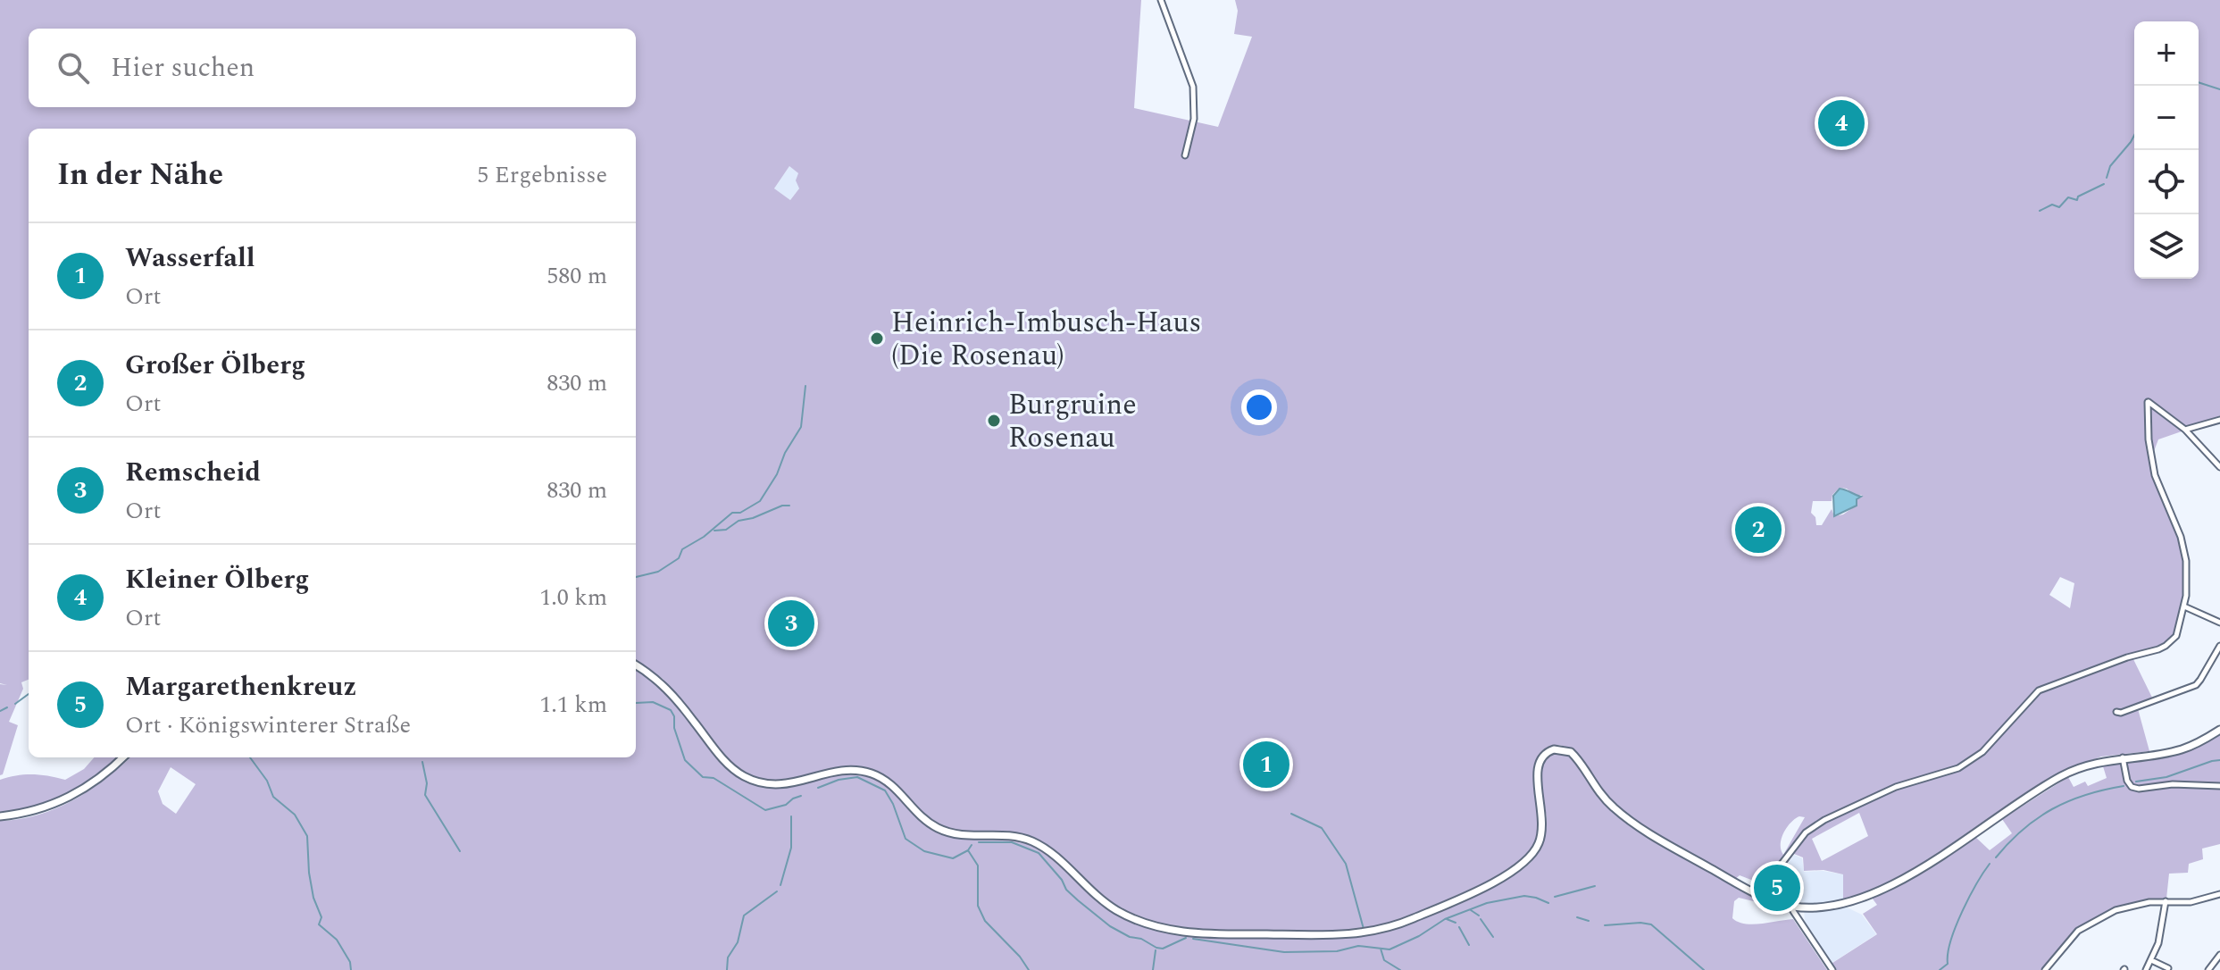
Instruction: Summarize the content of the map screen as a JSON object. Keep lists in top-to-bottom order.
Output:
{
  "places": ["Heinrich-Imbusch-Haus (Die Rosenau)", "Burgruine Rosenau"],
  "page": {
    "map_buttons": ["+", "−"],
    "search": "Hier suchen",
    "pins": [
      "4",
      "2",
      "3",
      "1",
      "5"
    ],
    "heading": ["In der Nähe", "5 Ergebnisse"],
    "list": [
      {
        "mark": "1",
        "name": "Wasserfall",
        "note": "Ort",
        "value": "580 m"
      },
      {
        "mark": "2",
        "name": "Großer Ölberg",
        "note": "Ort",
        "value": "830 m"
      },
      {
        "mark": "3",
        "name": "Remscheid",
        "note": "Ort",
        "value": "830 m"
      },
      {
        "mark": "4",
        "name": "Kleiner Ölberg",
        "note": "Ort",
        "value": "1.0 km"
      },
      {
        "mark": "5",
        "name": "Margarethenkreuz",
        "note": "Ort · Königswinterer Straße",
        "value": "1.1 km"
      }
    ]
  }
}
